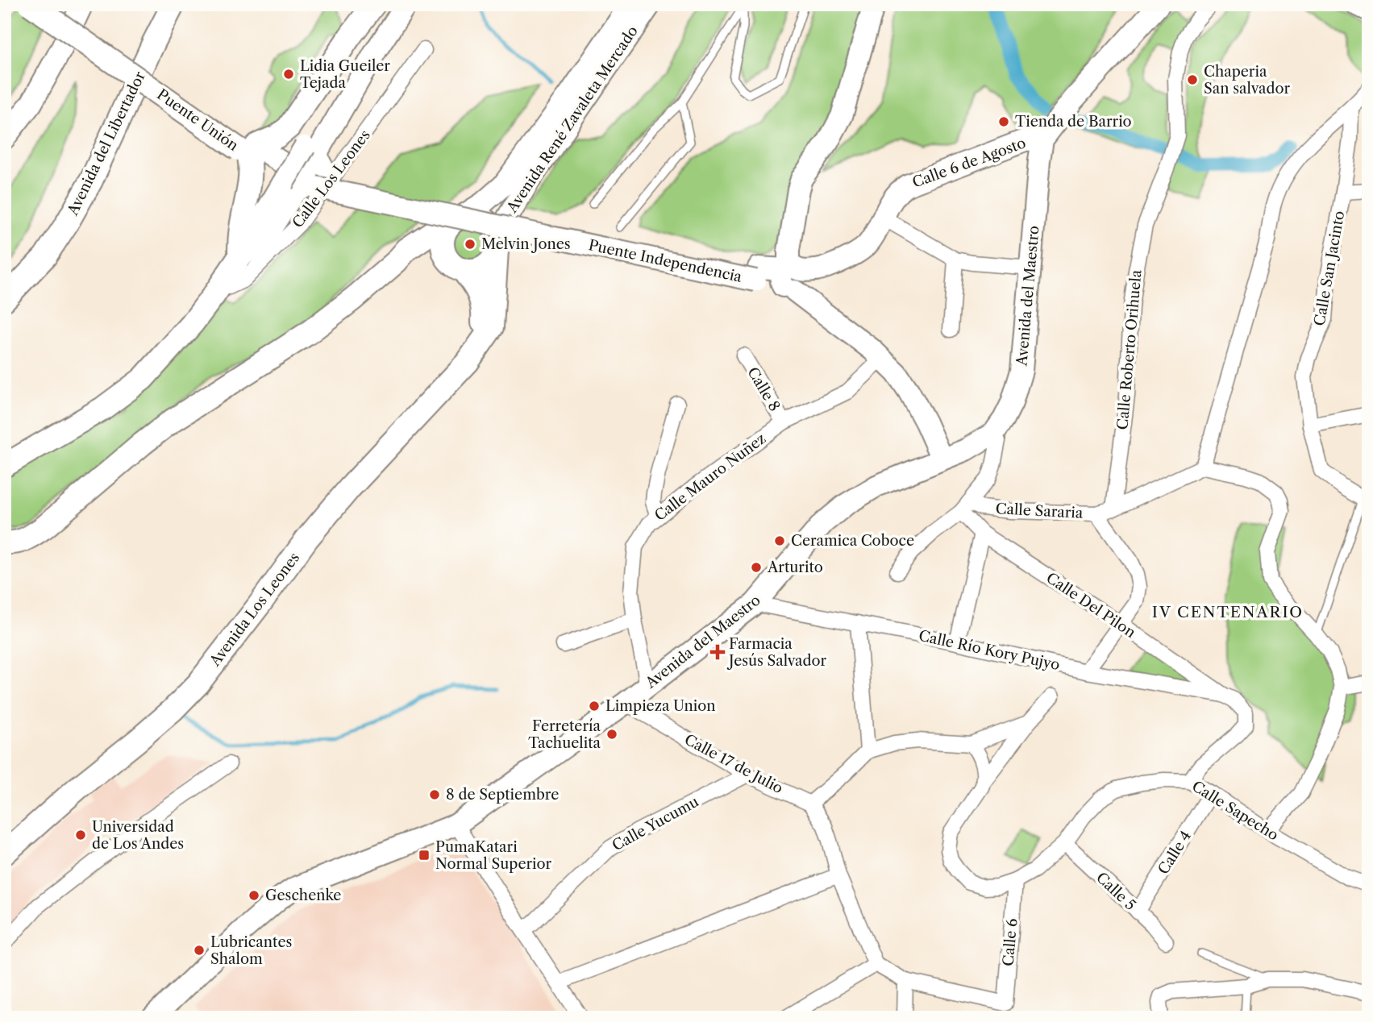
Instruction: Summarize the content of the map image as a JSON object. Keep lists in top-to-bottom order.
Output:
{
  "streets": {
    "main road": [
      "Avenida René Zavaleta Mercado",
      "Puente Unión",
      "Avenida del Libertador",
      "Calle 6 de Agosto",
      "Puente Independencia",
      "Avenida del Maestro",
      "Avenida Los Leones"
    ],
    "street": [
      "Calle Los Leones",
      "Calle San Jacinto",
      "Calle Roberto Orihuela",
      "Calle 8",
      "Calle Mauro Nuñez",
      "Calle Sararia",
      "Calle Del Pilon",
      "Calle Río Kory Pujyo",
      "Calle 17 de Julio",
      "Calle Sapecho",
      "Calle Yucumu",
      "Calle 4",
      "Calle 5",
      "Calle 6"
    ]
  },
  "crossings": [
    ["Avenida René Zavaleta Mercado", "Avenida Los Leones"],
    ["Puente Unión", "Puente Independencia"],
    ["Calle 6 de Agosto", "Puente Independencia"],
    ["Calle 6 de Agosto", "Avenida del Maestro"],
    ["Avenida del Maestro", "Calle Mauro Nuñez"],
    ["Avenida del Maestro", "Calle Río Kory Pujyo"],
    ["Avenida del Maestro", "Calle 17 de Julio"],
    ["Calle Roberto Orihuela", "Calle Sararia"],
    ["Calle 8", "Calle Mauro Nuñez"],
    ["Calle Sararia", "Calle Del Pilon"],
    ["Calle Del Pilon", "Calle Río Kory Pujyo"],
    ["Calle Del Pilon", "Calle Sapecho"],
    ["Calle 17 de Julio", "Calle Yucumu"],
    ["Calle Sapecho", "Calle 4"],
    ["Calle Sapecho", "Calle 5"],
    ["Calle Sapecho", "Calle 6"],
    ["Calle 4", "Calle 5"]
  ],
  "districts": ["IV CENTENARIO"],
  "places": {
    "other": [
      "Lidia Gueiler Tejada",
      "Chaperia San salvador",
      "Tienda de Barrio",
      "Melvin Jones",
      "Ceramica Coboce",
      "Arturito",
      "Limpieza Union",
      "Ferretería Tachuelita",
      "8 de Septiembre",
      "Universidad de Los Andes",
      "Geschenke",
      "Lubricantes Shalom"
    ],
    "health": ["Farmacia Jesús Salvador"],
    "transit": ["PumaKatari Normal Superior"]
  }
}
